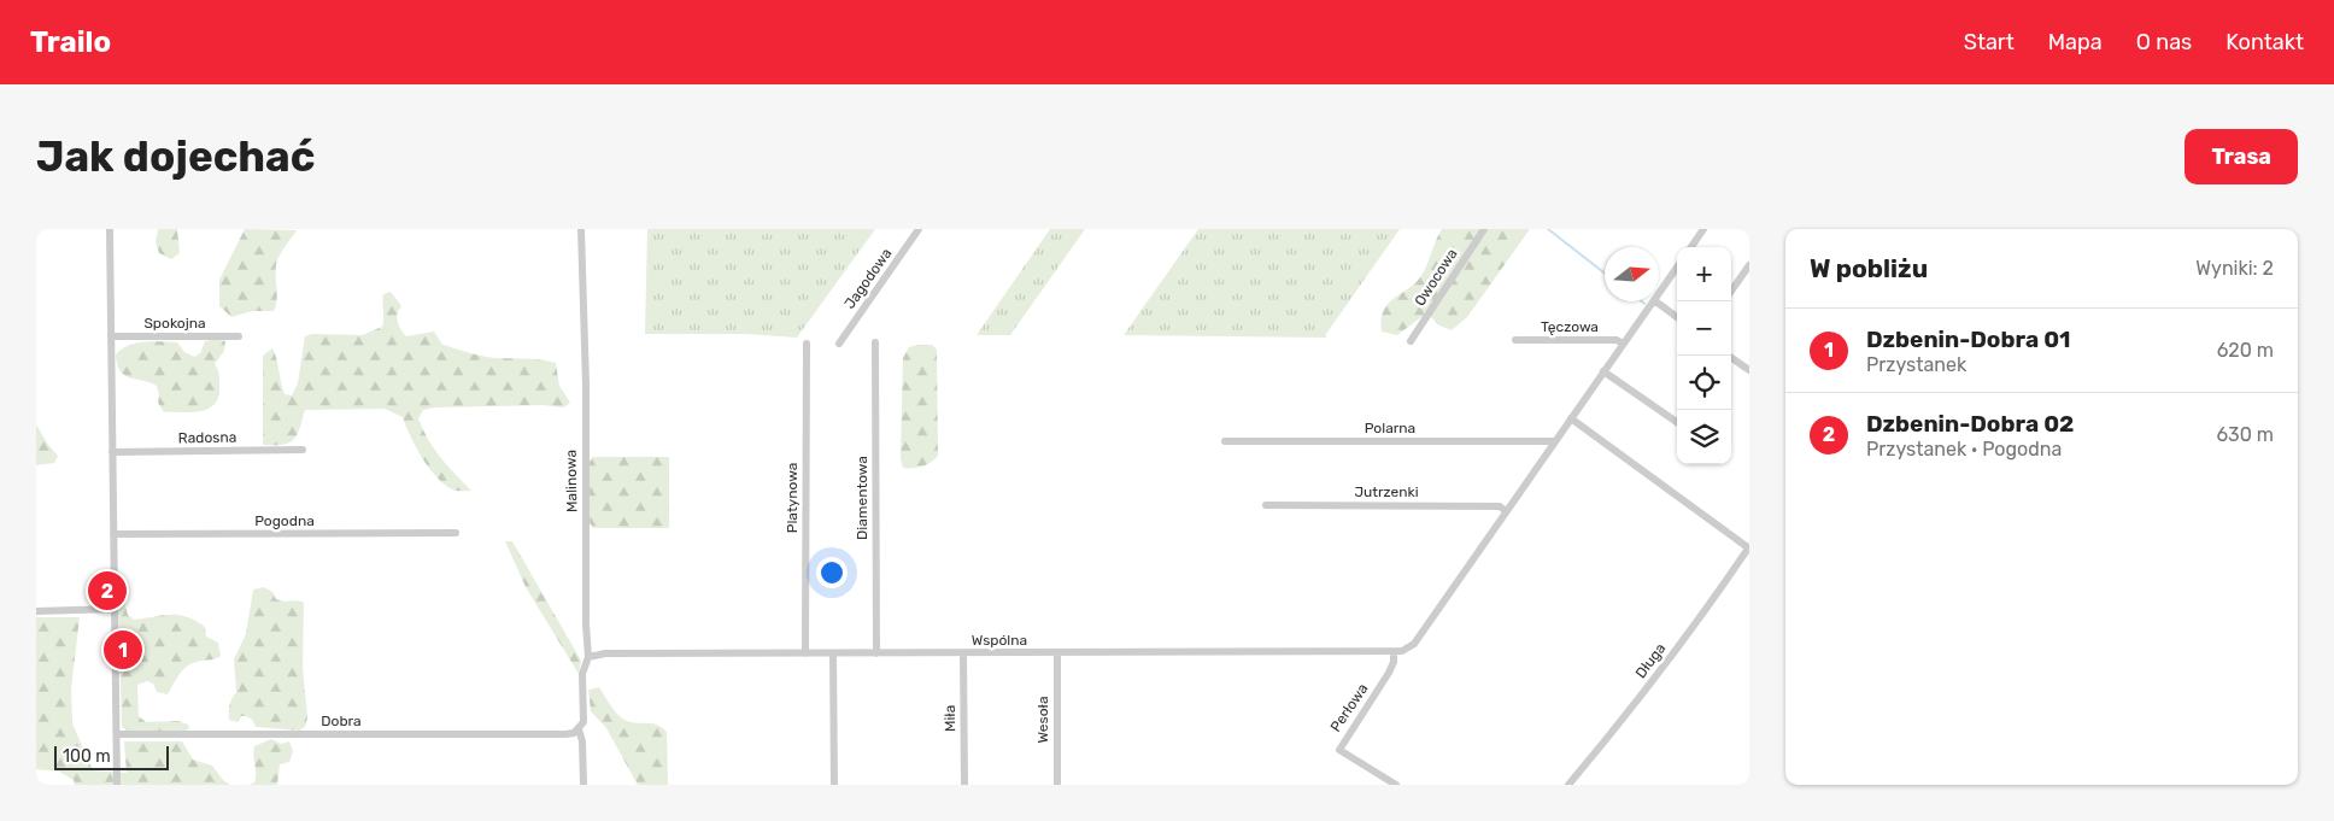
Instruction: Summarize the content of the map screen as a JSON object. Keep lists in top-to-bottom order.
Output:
{
  "streets": {
    "street": [
      "Owocowa",
      "Jagodowa",
      "Spokojna",
      "Tęczowa",
      "Polarna",
      "Radosna",
      "Malinowa",
      "Jutrzenki",
      "Platynowa",
      "Diamentowa",
      "Pogodna",
      "Wspólna",
      "Długa",
      "Perłowa",
      "Miła",
      "Wesoła",
      "Dobra"
    ]
  },
  "crossings": [
    ["Malinowa", "Wspólna"],
    ["Malinowa", "Dobra"],
    ["Platynowa", "Wspólna"],
    ["Diamentowa", "Wspólna"],
    ["Wspólna", "Perłowa"],
    ["Wspólna", "Miła"],
    ["Wspólna", "Wesoła"]
  ],
  "scale_bar": "100 m",
  "north": "right",
  "page": {
    "header": "Trailo",
    "nav": [
      "Start",
      "Mapa",
      "O nas",
      "Kontakt"
    ],
    "buttons": "Trasa",
    "title": "Jak dojechać",
    "heading": ["W pobliżu", "Wyniki: 2"],
    "map_buttons": ["+", "−"],
    "list": [
      {
        "mark": "1",
        "name": "Dzbenin-Dobra 01",
        "note": "Przystanek",
        "value": "620 m"
      },
      {
        "mark": "2",
        "name": "Dzbenin-Dobra 02",
        "note": "Przystanek · Pogodna",
        "value": "630 m"
      }
    ],
    "pins": ["2", "1"],
    "scale": "100 m"
  }
}
